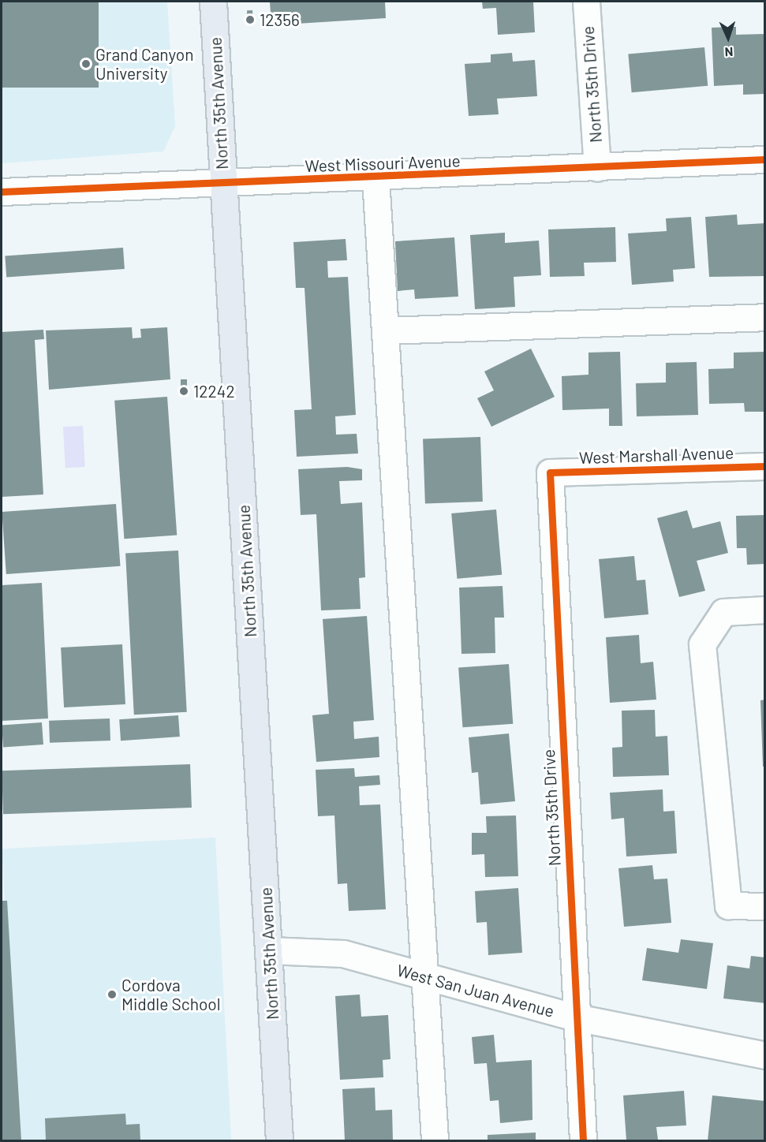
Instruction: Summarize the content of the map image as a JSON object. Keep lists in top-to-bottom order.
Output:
{
  "streets": {
    "main road": ["North 35th Avenue"],
    "street": [
      "North 35th Drive",
      "West Missouri Avenue",
      "West Marshall Avenue",
      "West San Juan Avenue"
    ]
  },
  "crossings": [
    ["North 35th Drive", "West Missouri Avenue"],
    ["North 35th Drive", "West Marshall Avenue"],
    ["North 35th Drive", "West San Juan Avenue"],
    ["North 35th Avenue", "West Missouri Avenue"],
    ["North 35th Avenue", "West San Juan Avenue"]
  ],
  "places": [
    "12356",
    "Grand Canyon University",
    "12242",
    "Cordova Middle School"
  ],
  "north": "bottom"
}
